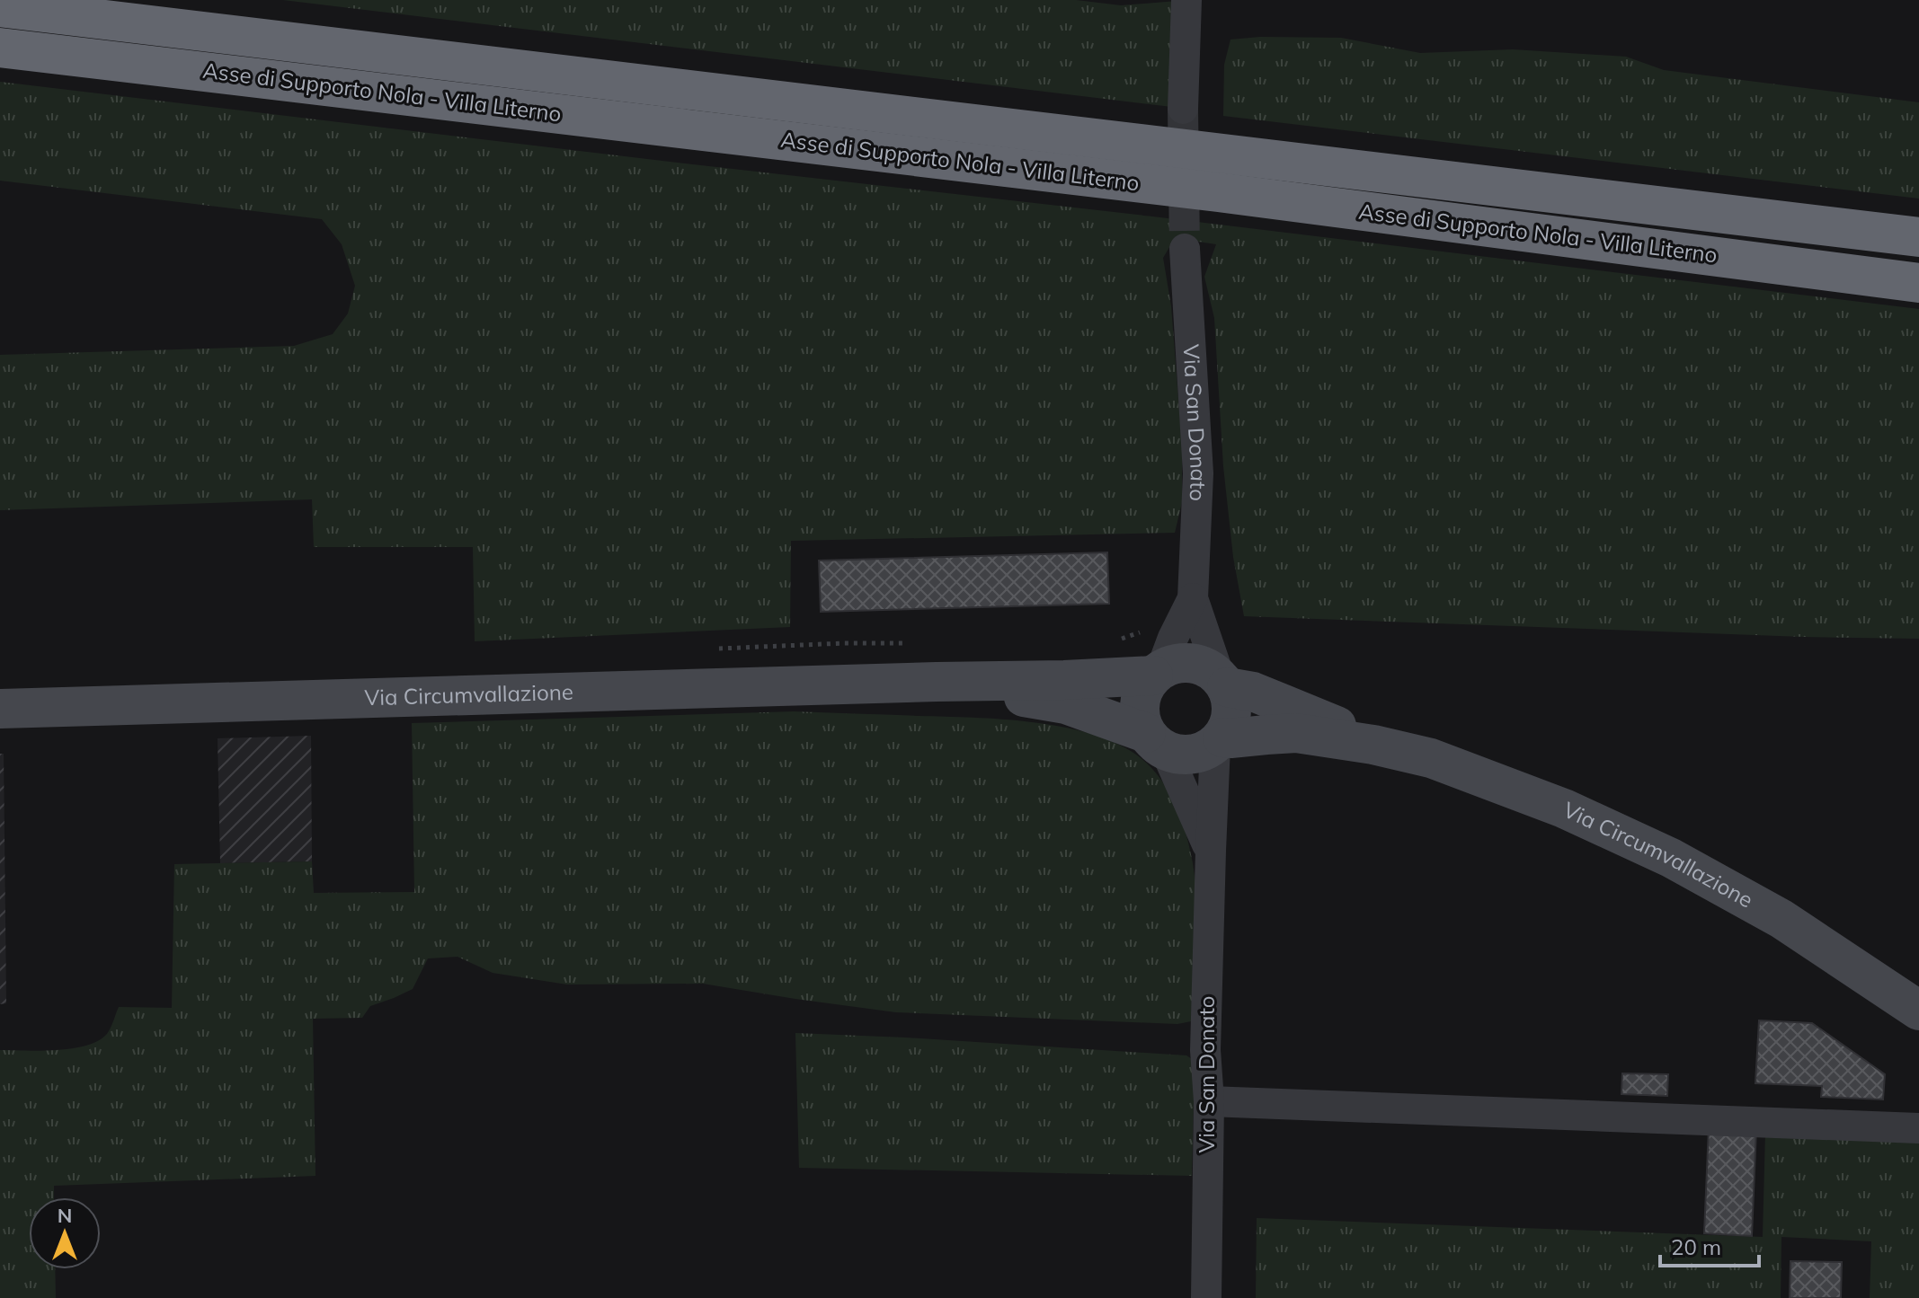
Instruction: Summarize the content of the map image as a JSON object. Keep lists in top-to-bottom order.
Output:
{
  "streets": {
    "highway": ["Asse di Supporto Nola - Villa Literno"],
    "main road": ["Via Circumvallazione"],
    "street": ["Via San Donato"]
  },
  "scale_bar": "20 m",
  "north": "top"
}
